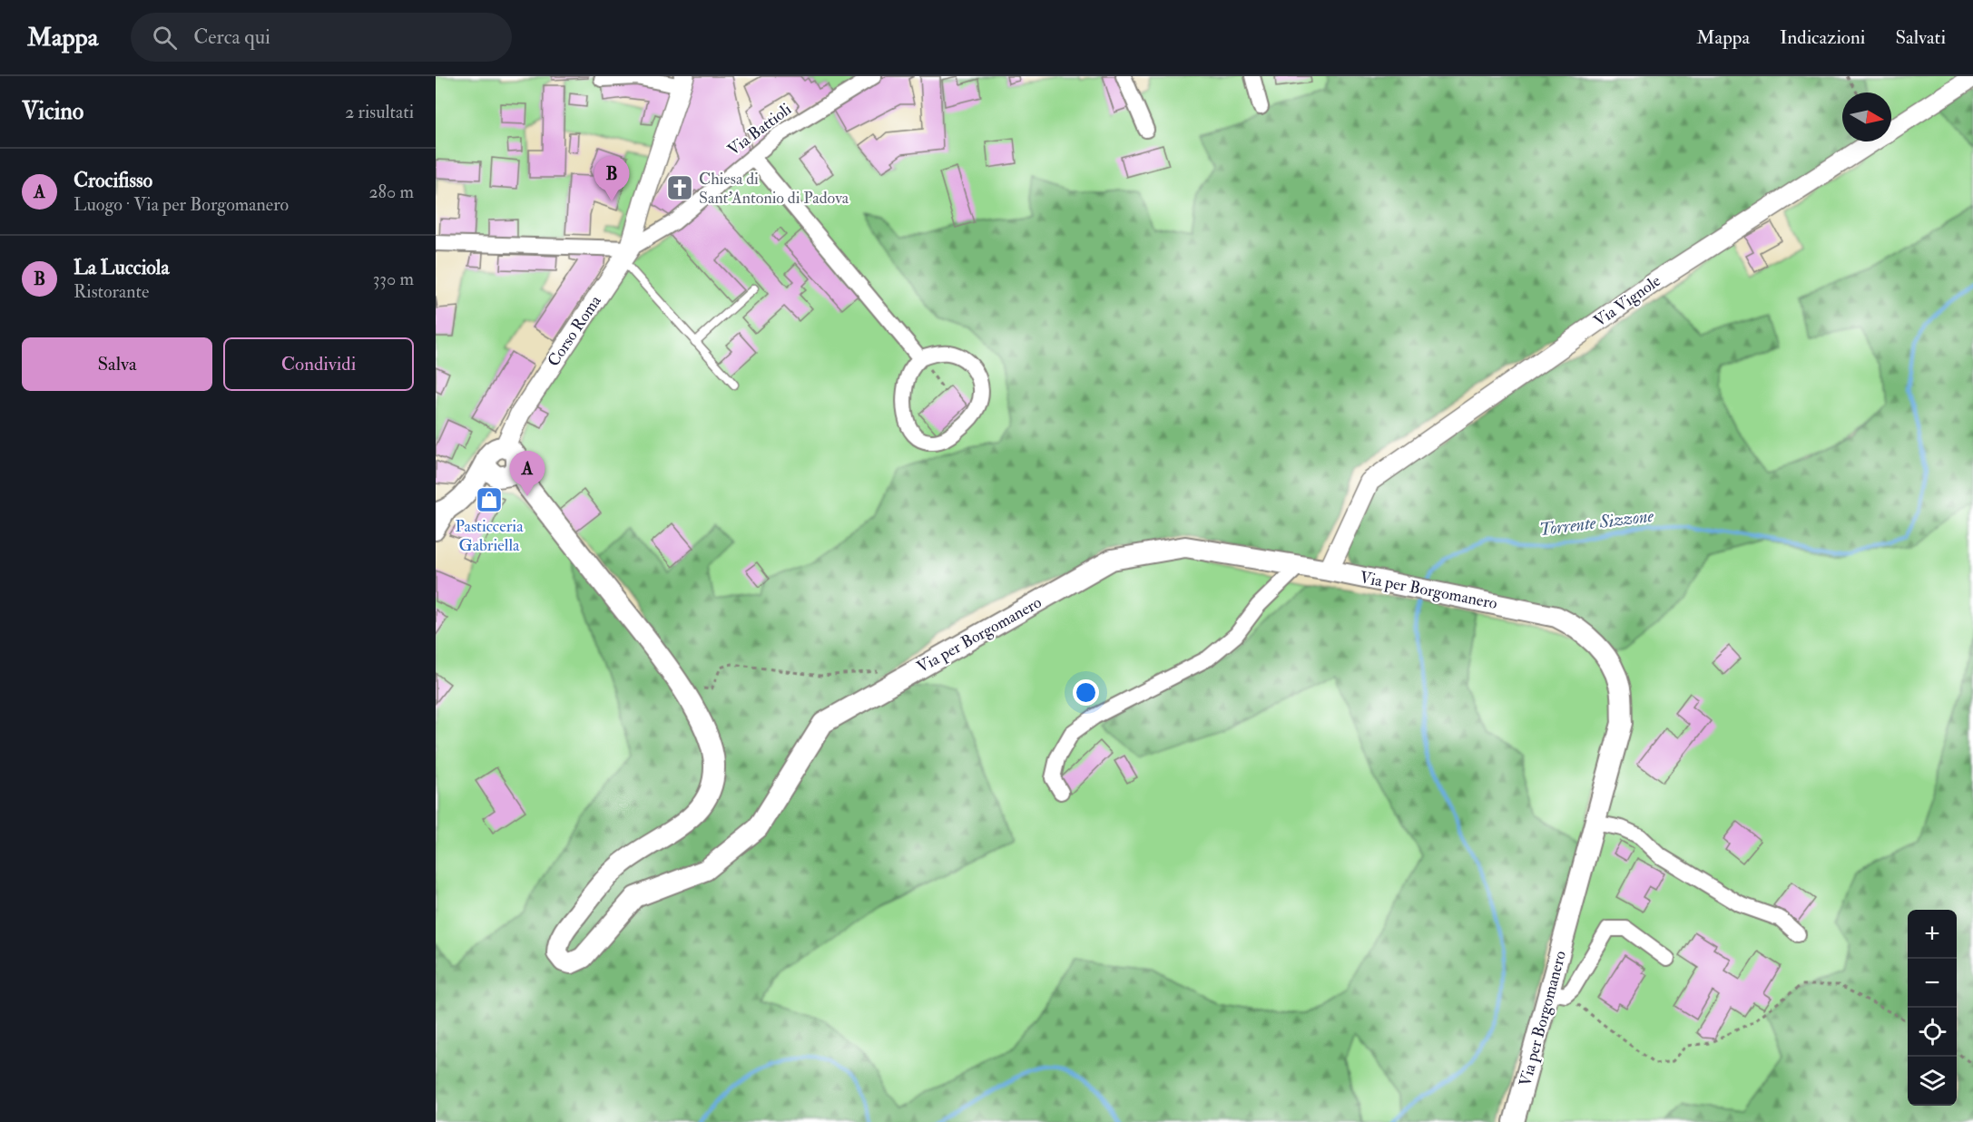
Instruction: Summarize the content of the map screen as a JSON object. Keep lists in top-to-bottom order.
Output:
{
  "streets": {
    "main road": ["Via per Borgomanero"],
    "street": ["Via Battioli", "Via Vignole", "Corso Roma"]
  },
  "crossings": [
    ["Via Battioli", "Corso Roma"],
    ["Via Vignole", "Via per Borgomanero"],
    ["Corso Roma", "Via per Borgomanero"]
  ],
  "water": ["Torrente Sizzone"],
  "places": {
    "church": ["Chiesa di Sant'Antonio di Padova"],
    "shop": ["Pasticceria Gabriella"]
  },
  "north": "right",
  "page": {
    "header": "Mappa",
    "search": "Cerca qui",
    "nav": ["Mappa", "Indicazioni", "Salvati"],
    "heading": ["Vicino", "2 risultati"],
    "list": [
      {
        "mark": "A",
        "name": "Crocifisso",
        "note": "Luogo · Via per Borgomanero",
        "value": "280 m"
      },
      {
        "mark": "B",
        "name": "La Lucciola",
        "note": "Ristorante",
        "value": "330 m"
      }
    ],
    "pins": ["B", "A"],
    "buttons": ["Salva", "Condividi"],
    "map_buttons": ["+", "−"]
  }
}
